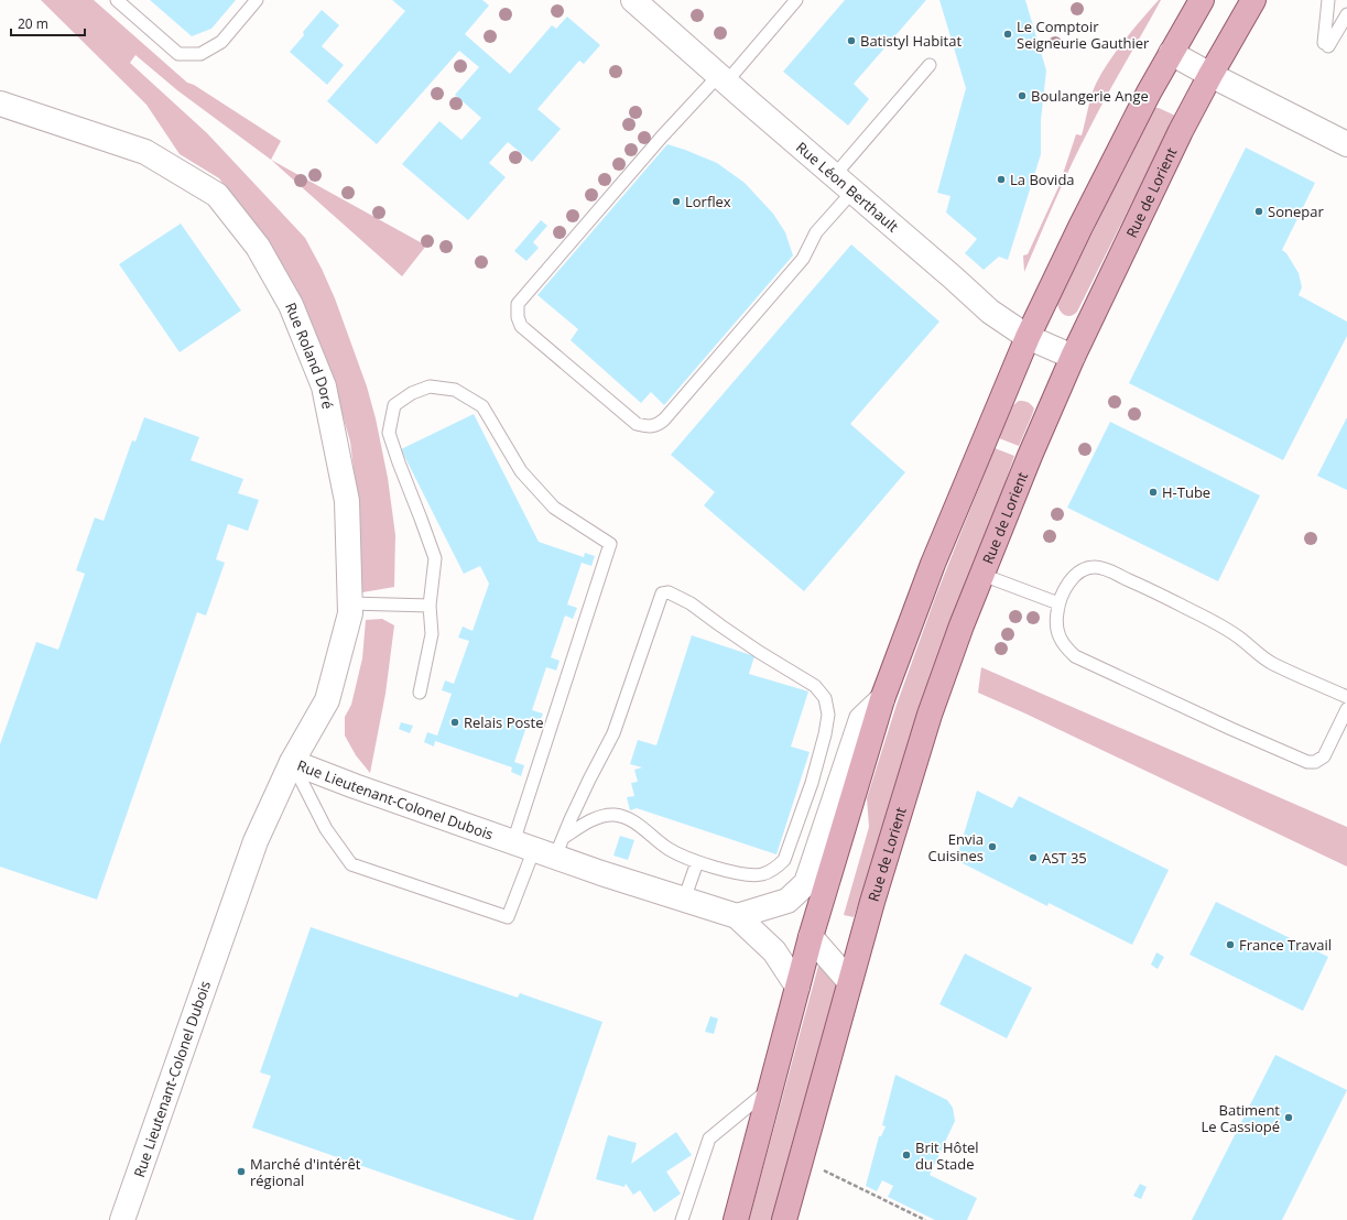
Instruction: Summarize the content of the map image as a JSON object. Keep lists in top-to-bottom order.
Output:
{
  "streets": {
    "main road": ["Rue de Lorient"],
    "street": ["Rue Léon Berthault", "Rue Roland Doré", "Rue Lieutenant-Colonel Dubois"]
  },
  "crossings": [
    ["Rue Léon Berthault", "Rue de Lorient"],
    ["Rue Roland Doré", "Rue Lieutenant-Colonel Dubois"]
  ],
  "places": [
    "Le Comptoir Seigneurie Gauthier",
    "Batistyl Habitat",
    "Boulangerie Ange",
    "La Bovida",
    "Lorflex",
    "Sonepar",
    "H-Tube",
    "Relais Poste",
    "Envia Cuisines",
    "AST 35",
    "France Travail",
    "Batiment Le Cassiopé",
    "Brit Hôtel du Stade",
    "Marché d'intérêt régional"
  ],
  "scale_bar": "20 m"
}
